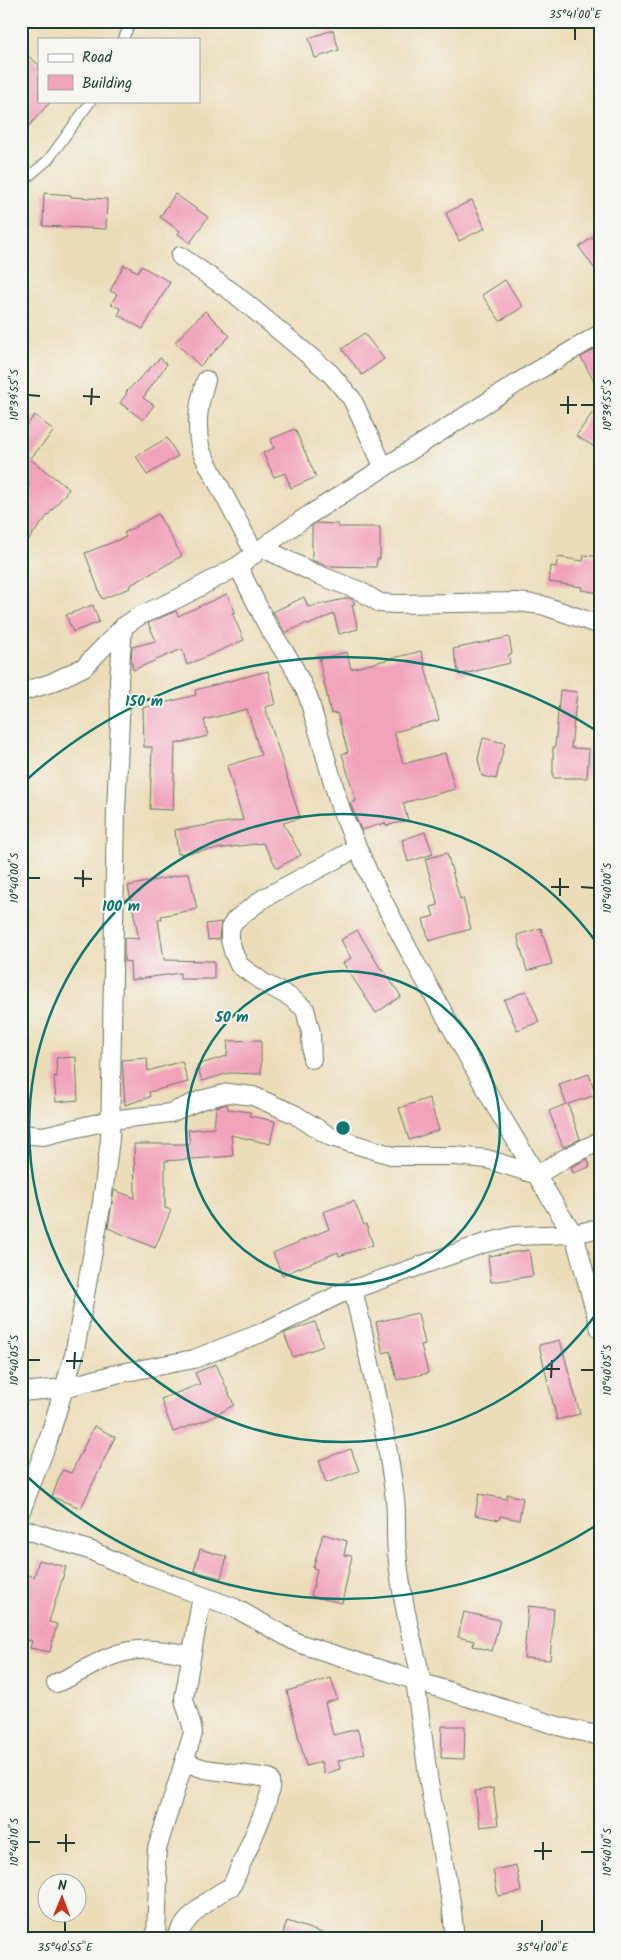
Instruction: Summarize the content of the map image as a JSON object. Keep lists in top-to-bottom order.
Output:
{
  "legend": ["Road", "Building"],
  "north": "top",
  "coordinates": [
    "35°41'00\"E",
    "10°39'55\"S",
    "10°40'00\"S",
    "10°40'05\"S",
    "10°40'10\"S",
    "35°40'55\"E"
  ],
  "rings": ["150 m", "100 m", "50 m"]
}
